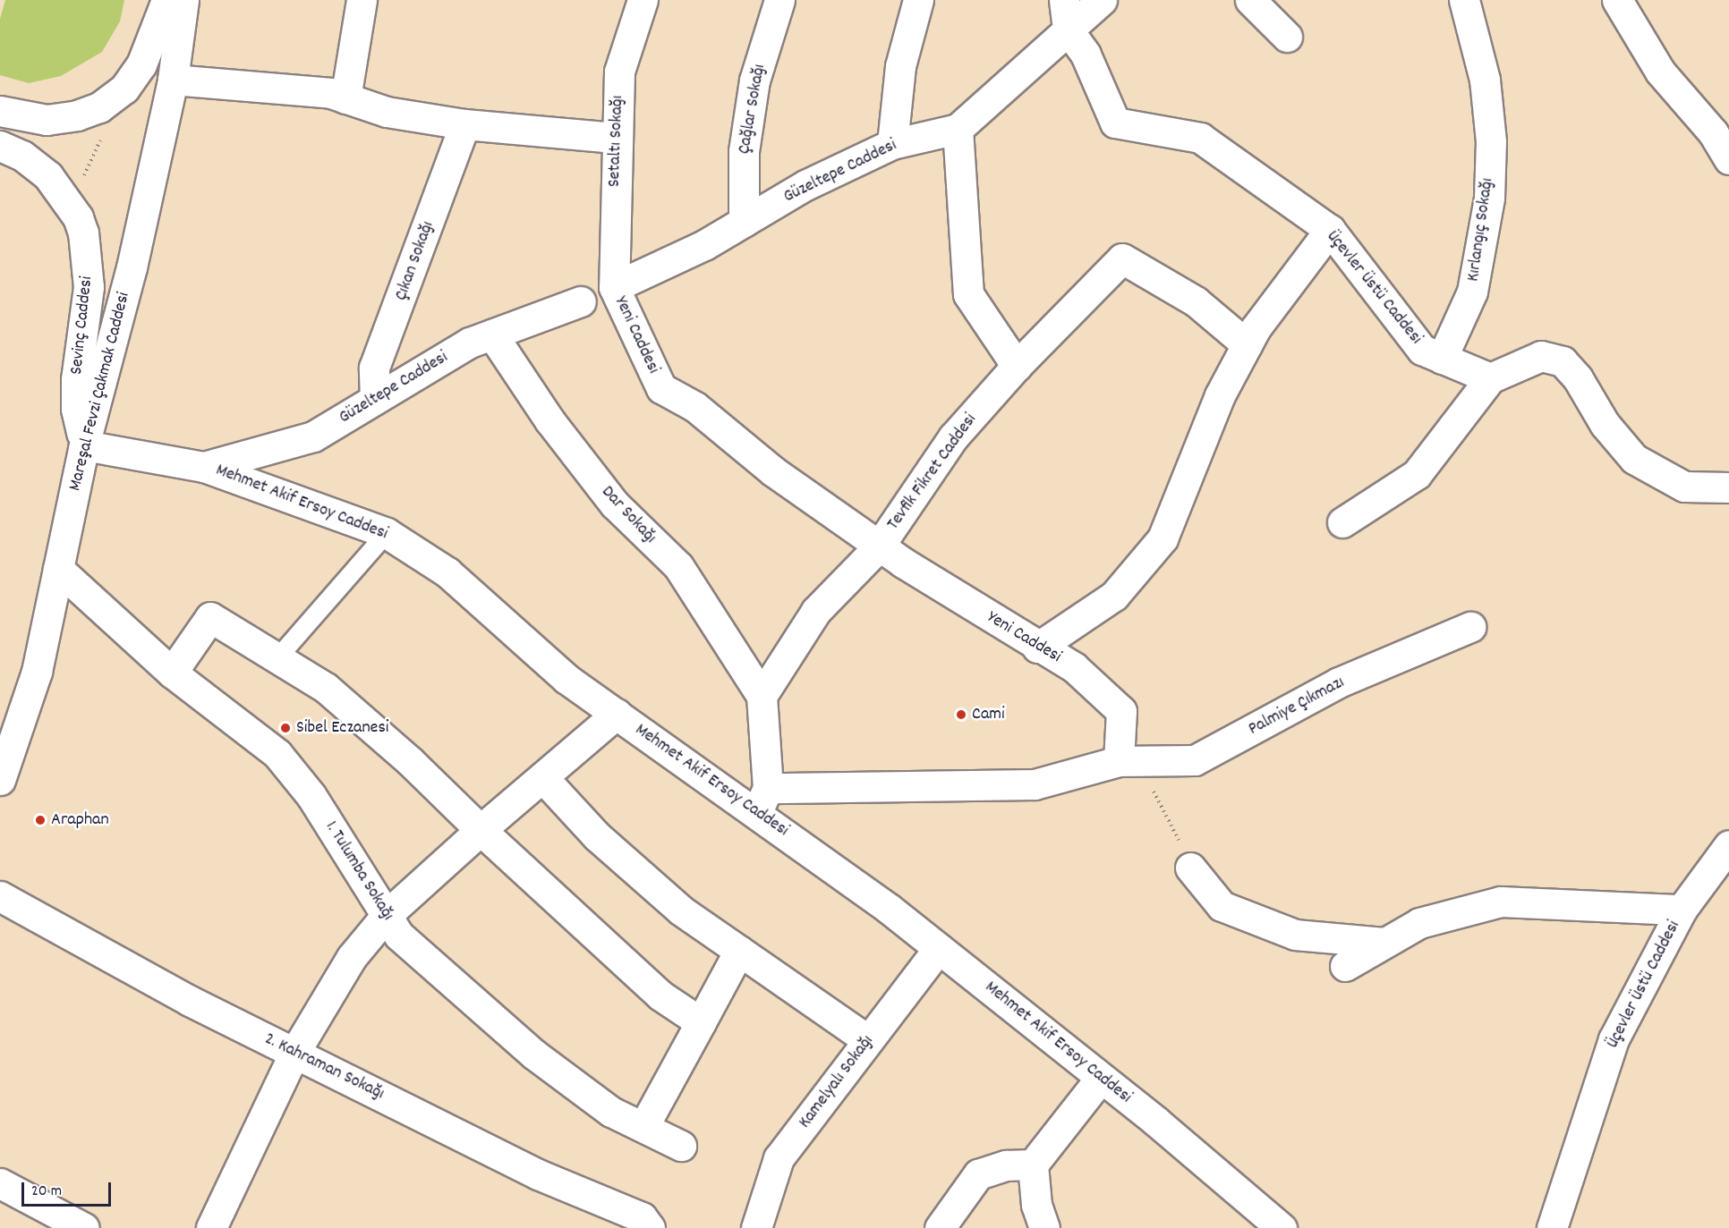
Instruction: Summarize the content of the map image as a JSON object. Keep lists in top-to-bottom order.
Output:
{
  "streets": {
    "street": [
      "Çağlar Sokağı",
      "Setaltı Sokağı",
      "Güzeltepe Caddesi",
      "Kırlangıç Sokağı",
      "Çıkan Sokağı",
      "Üçevler Üstü Caddesi",
      "Sevinç Caddesi",
      "Yeni Caddesi",
      "Mareşal Fevzi Çakmak Caddesi",
      "Tevfik Fikret Caddesi",
      "Mehmet Akif Ersoy Caddesi",
      "Dar Sokağı",
      "Palmiye Çıkmazı",
      "1. Tulumba Sokağı",
      "2. Kahraman Sokağı",
      "Kamelyalı Sokağı"
    ]
  },
  "crossings": [
    ["Çağlar Sokağı", "Güzeltepe Caddesi"],
    ["Setaltı Sokağı", "Güzeltepe Caddesi"],
    ["Setaltı Sokağı", "Yeni Caddesi"],
    ["Güzeltepe Caddesi", "Çıkan Sokağı"],
    ["Güzeltepe Caddesi", "Üçevler Üstü Caddesi"],
    ["Güzeltepe Caddesi", "Yeni Caddesi"],
    ["Güzeltepe Caddesi", "Mehmet Akif Ersoy Caddesi"],
    ["Güzeltepe Caddesi", "Dar Sokağı"],
    ["Kırlangıç Sokağı", "Üçevler Üstü Caddesi"],
    ["Sevinç Caddesi", "Mareşal Fevzi Çakmak Caddesi"],
    ["Sevinç Caddesi", "Mehmet Akif Ersoy Caddesi"],
    ["Yeni Caddesi", "Tevfik Fikret Caddesi"],
    ["Yeni Caddesi", "Palmiye Çıkmazı"],
    ["Mareşal Fevzi Çakmak Caddesi", "Mehmet Akif Ersoy Caddesi"],
    ["Mareşal Fevzi Çakmak Caddesi", "1. Tulumba Sokağı"],
    ["Tevfik Fikret Caddesi", "Dar Sokağı"],
    ["Mehmet Akif Ersoy Caddesi", "Kamelyalı Sokağı"]
  ],
  "places": ["Cami", "Sibel Eczanesi", "Araphan"],
  "scale_bar": "20 m"
}
